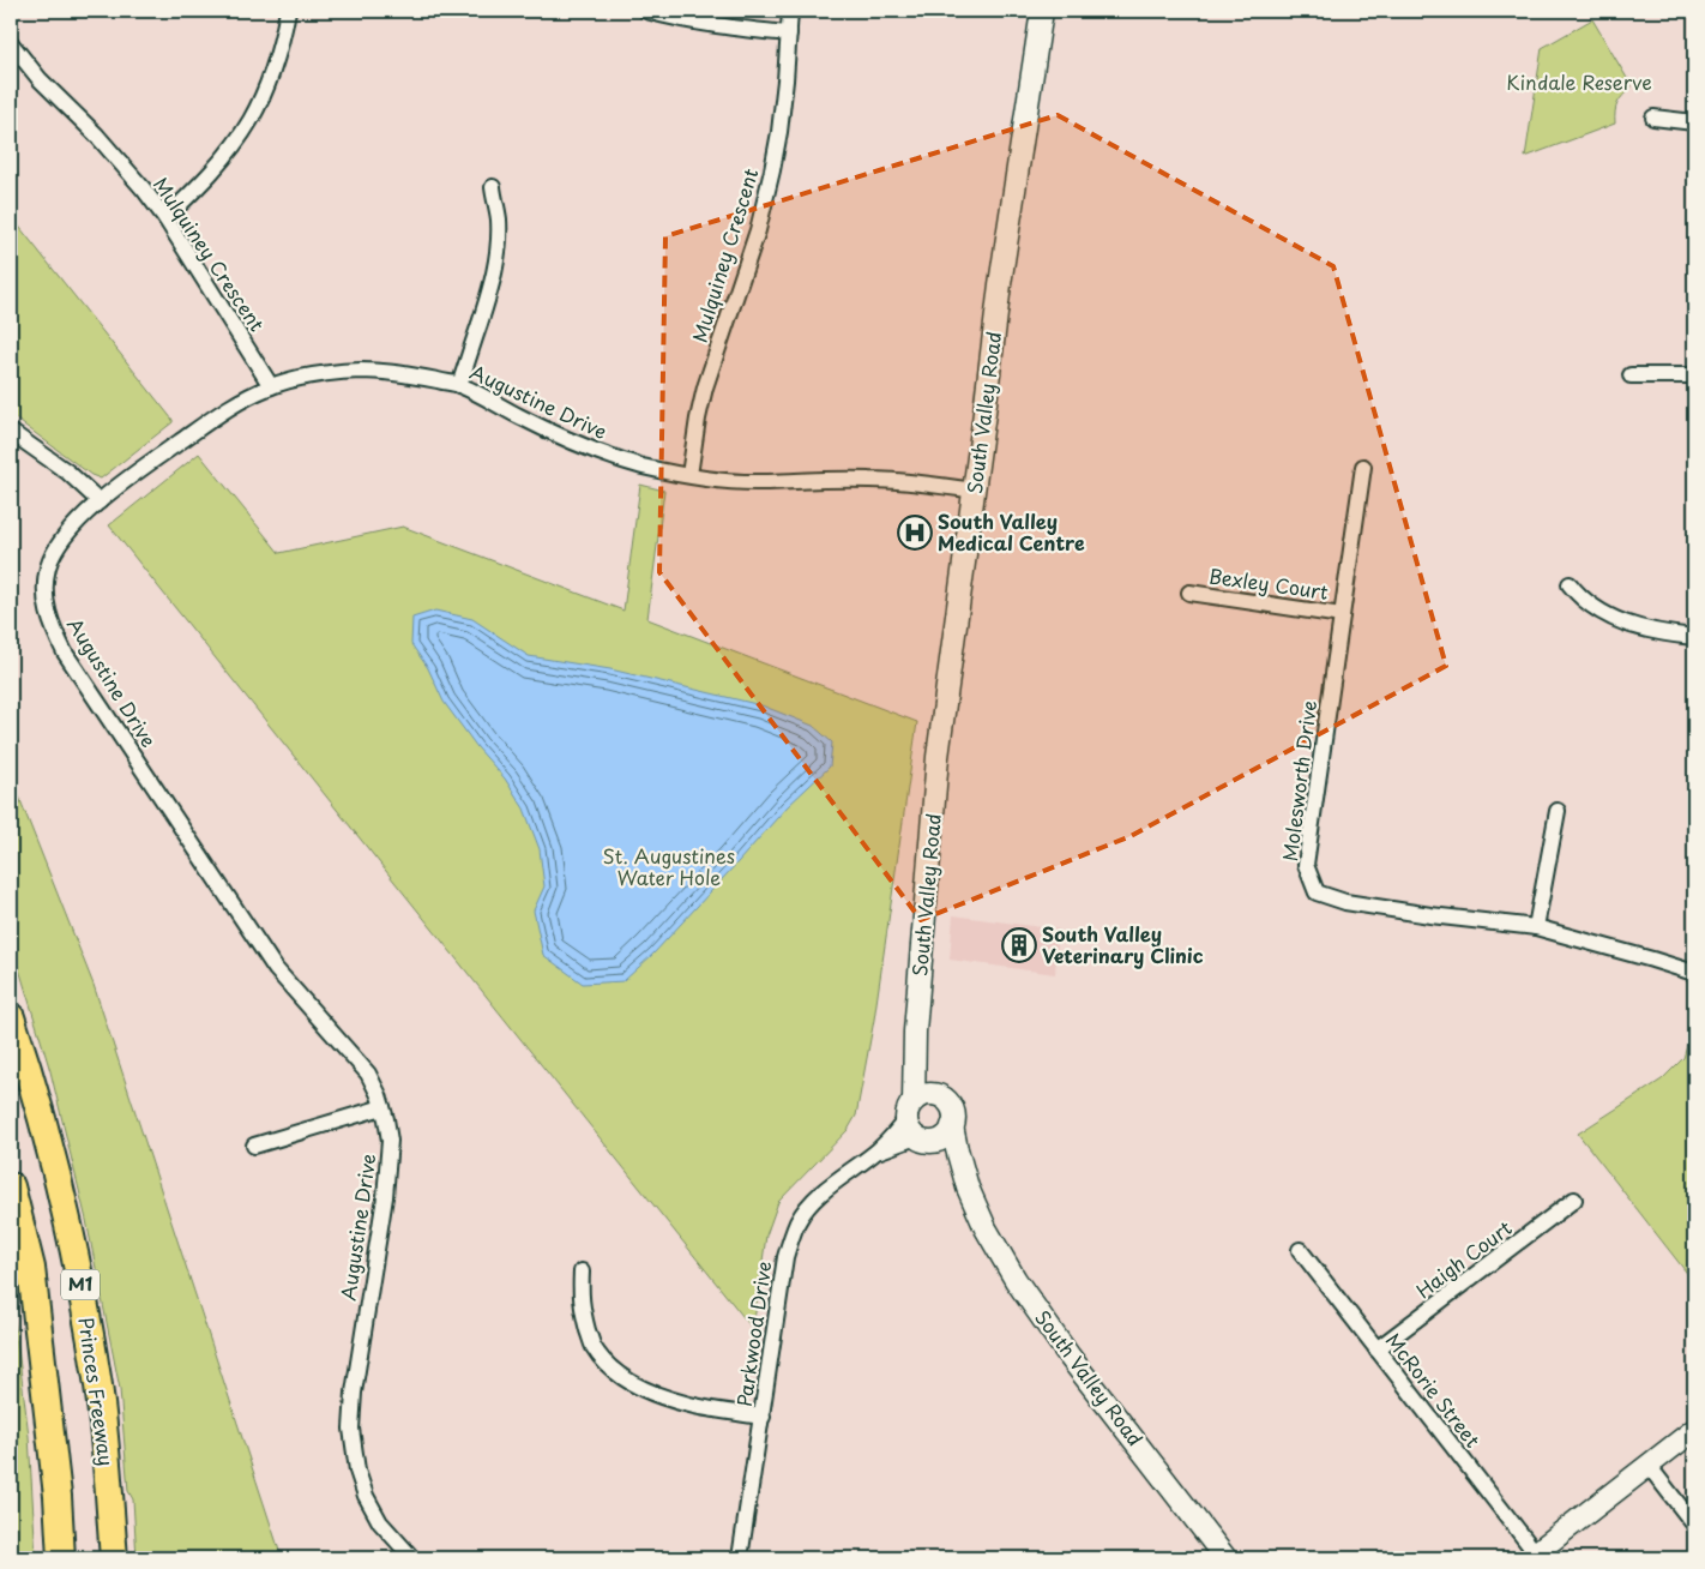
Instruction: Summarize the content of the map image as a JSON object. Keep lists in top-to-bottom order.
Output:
{
  "streets": {
    "highway": ["M1", "Princes Freeway"],
    "main road": ["South Valley Road"],
    "street": [
      "Mulquiney Crescent",
      "Augustine Drive",
      "Bexley Court",
      "Molesworth Drive",
      "Haigh Court",
      "Parkwood Drive",
      "McRorie Street"
    ]
  },
  "crossings": [
    ["Mulquiney Crescent", "Augustine Drive"],
    ["Augustine Drive", "South Valley Road"],
    ["South Valley Road", "Parkwood Drive"],
    ["Bexley Court", "Molesworth Drive"],
    ["Haigh Court", "McRorie Street"]
  ],
  "parks": ["Kindale Reserve", "St. Augustines Water Hole"],
  "places": {
    "hospital": ["South Valley Medical Centre"],
    "building": ["South Valley Veterinary Clinic"]
  }
}
